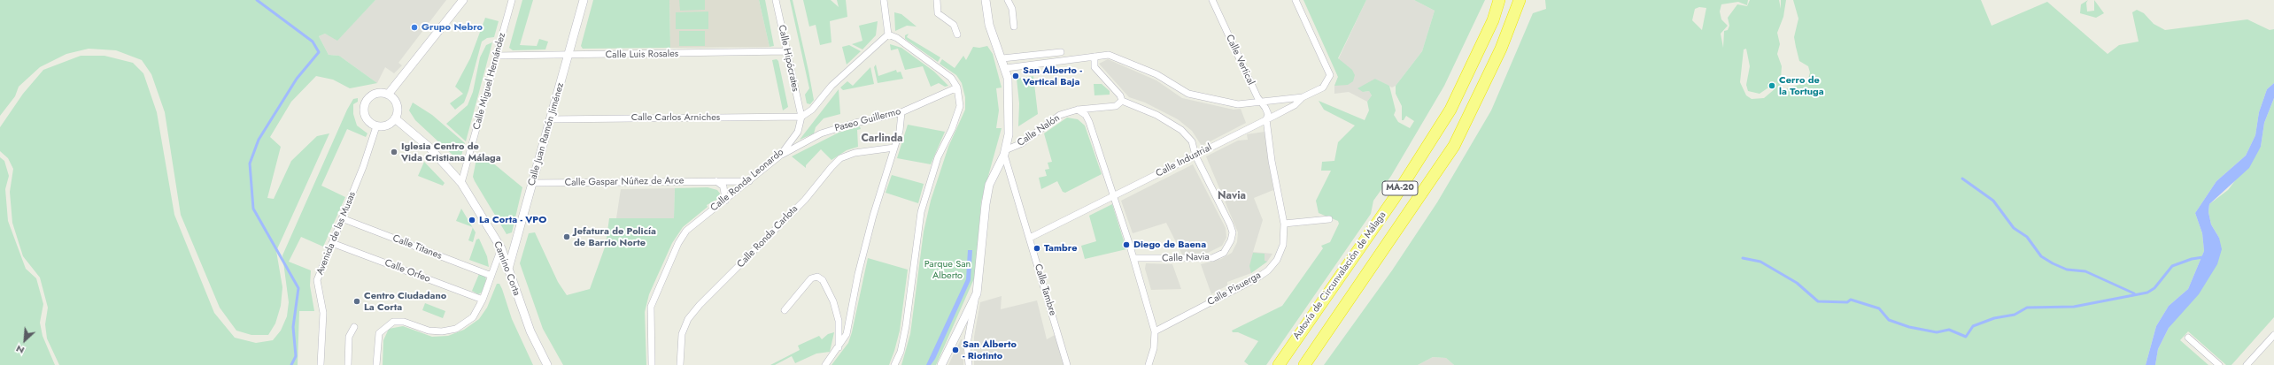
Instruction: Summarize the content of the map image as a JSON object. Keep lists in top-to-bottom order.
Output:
{
  "streets": {
    "highway": ["MA-20", "Autovía de Circunvalación de Málaga"],
    "street": [
      "Calle Luis Rosales",
      "Calle Hipócrates",
      "Calle Vertical",
      "Calle Miguel Hernández",
      "Calle Carlos Arniches",
      "Paseo Guillermo",
      "Calle Nalón",
      "Calle Juan Ramón Jiménez",
      "Calle Industrial",
      "Calle Ronda Leonardo",
      "Calle Gaspar Núñez de Arce",
      "Avenida de las Musas",
      "Calle Ronda Carlota",
      "Calle Titanes",
      "Calle Navia",
      "Camino Corta",
      "Calle Orfeo",
      "Calle Pisuerga",
      "Calle Tambre"
    ]
  },
  "crossings": [
    ["Calle Luis Rosales", "Calle Hipócrates"],
    ["Calle Luis Rosales", "Calle Miguel Hernández"],
    ["Calle Luis Rosales", "Calle Juan Ramón Jiménez"],
    ["Calle Hipócrates", "Calle Carlos Arniches"],
    ["Calle Hipócrates", "Calle Ronda Leonardo"],
    ["Calle Vertical", "Calle Industrial"],
    ["Calle Vertical", "Calle Pisuerga"],
    ["Calle Miguel Hernández", "Camino Corta"],
    ["Calle Carlos Arniches", "Calle Juan Ramón Jiménez"],
    ["Calle Carlos Arniches", "Calle Ronda Leonardo"],
    ["Paseo Guillermo", "Calle Ronda Leonardo"],
    ["Calle Nalón", "Calle Navia"],
    ["Calle Nalón", "Calle Tambre"],
    ["Calle Juan Ramón Jiménez", "Calle Gaspar Núñez de Arce"],
    ["Calle Juan Ramón Jiménez", "Camino Corta"],
    ["Calle Industrial", "Calle Navia"],
    ["Calle Industrial", "Calle Pisuerga"],
    ["Calle Industrial", "Calle Tambre"],
    ["Calle Ronda Leonardo", "Calle Gaspar Núñez de Arce"],
    ["Avenida de las Musas", "Calle Titanes"],
    ["Avenida de las Musas", "Camino Corta"],
    ["Avenida de las Musas", "Calle Orfeo"]
  ],
  "districts": ["Carlinda", "Navia"],
  "parks": ["Parque San Alberto"],
  "places": [
    "Grupo Nebro",
    "San Alberto - Vertical Baja",
    "Cerro de la Tortuga",
    "Iglesia Centro de Vida Cristiana Málaga",
    "La Corta - VPO",
    "Jefatura de Policía de Barrio Norte",
    "Diego de Baena",
    "Tambre",
    "Centro Ciudadano La Corta",
    "San Alberto - Riotinto"
  ],
  "north": "bottom left"
}
